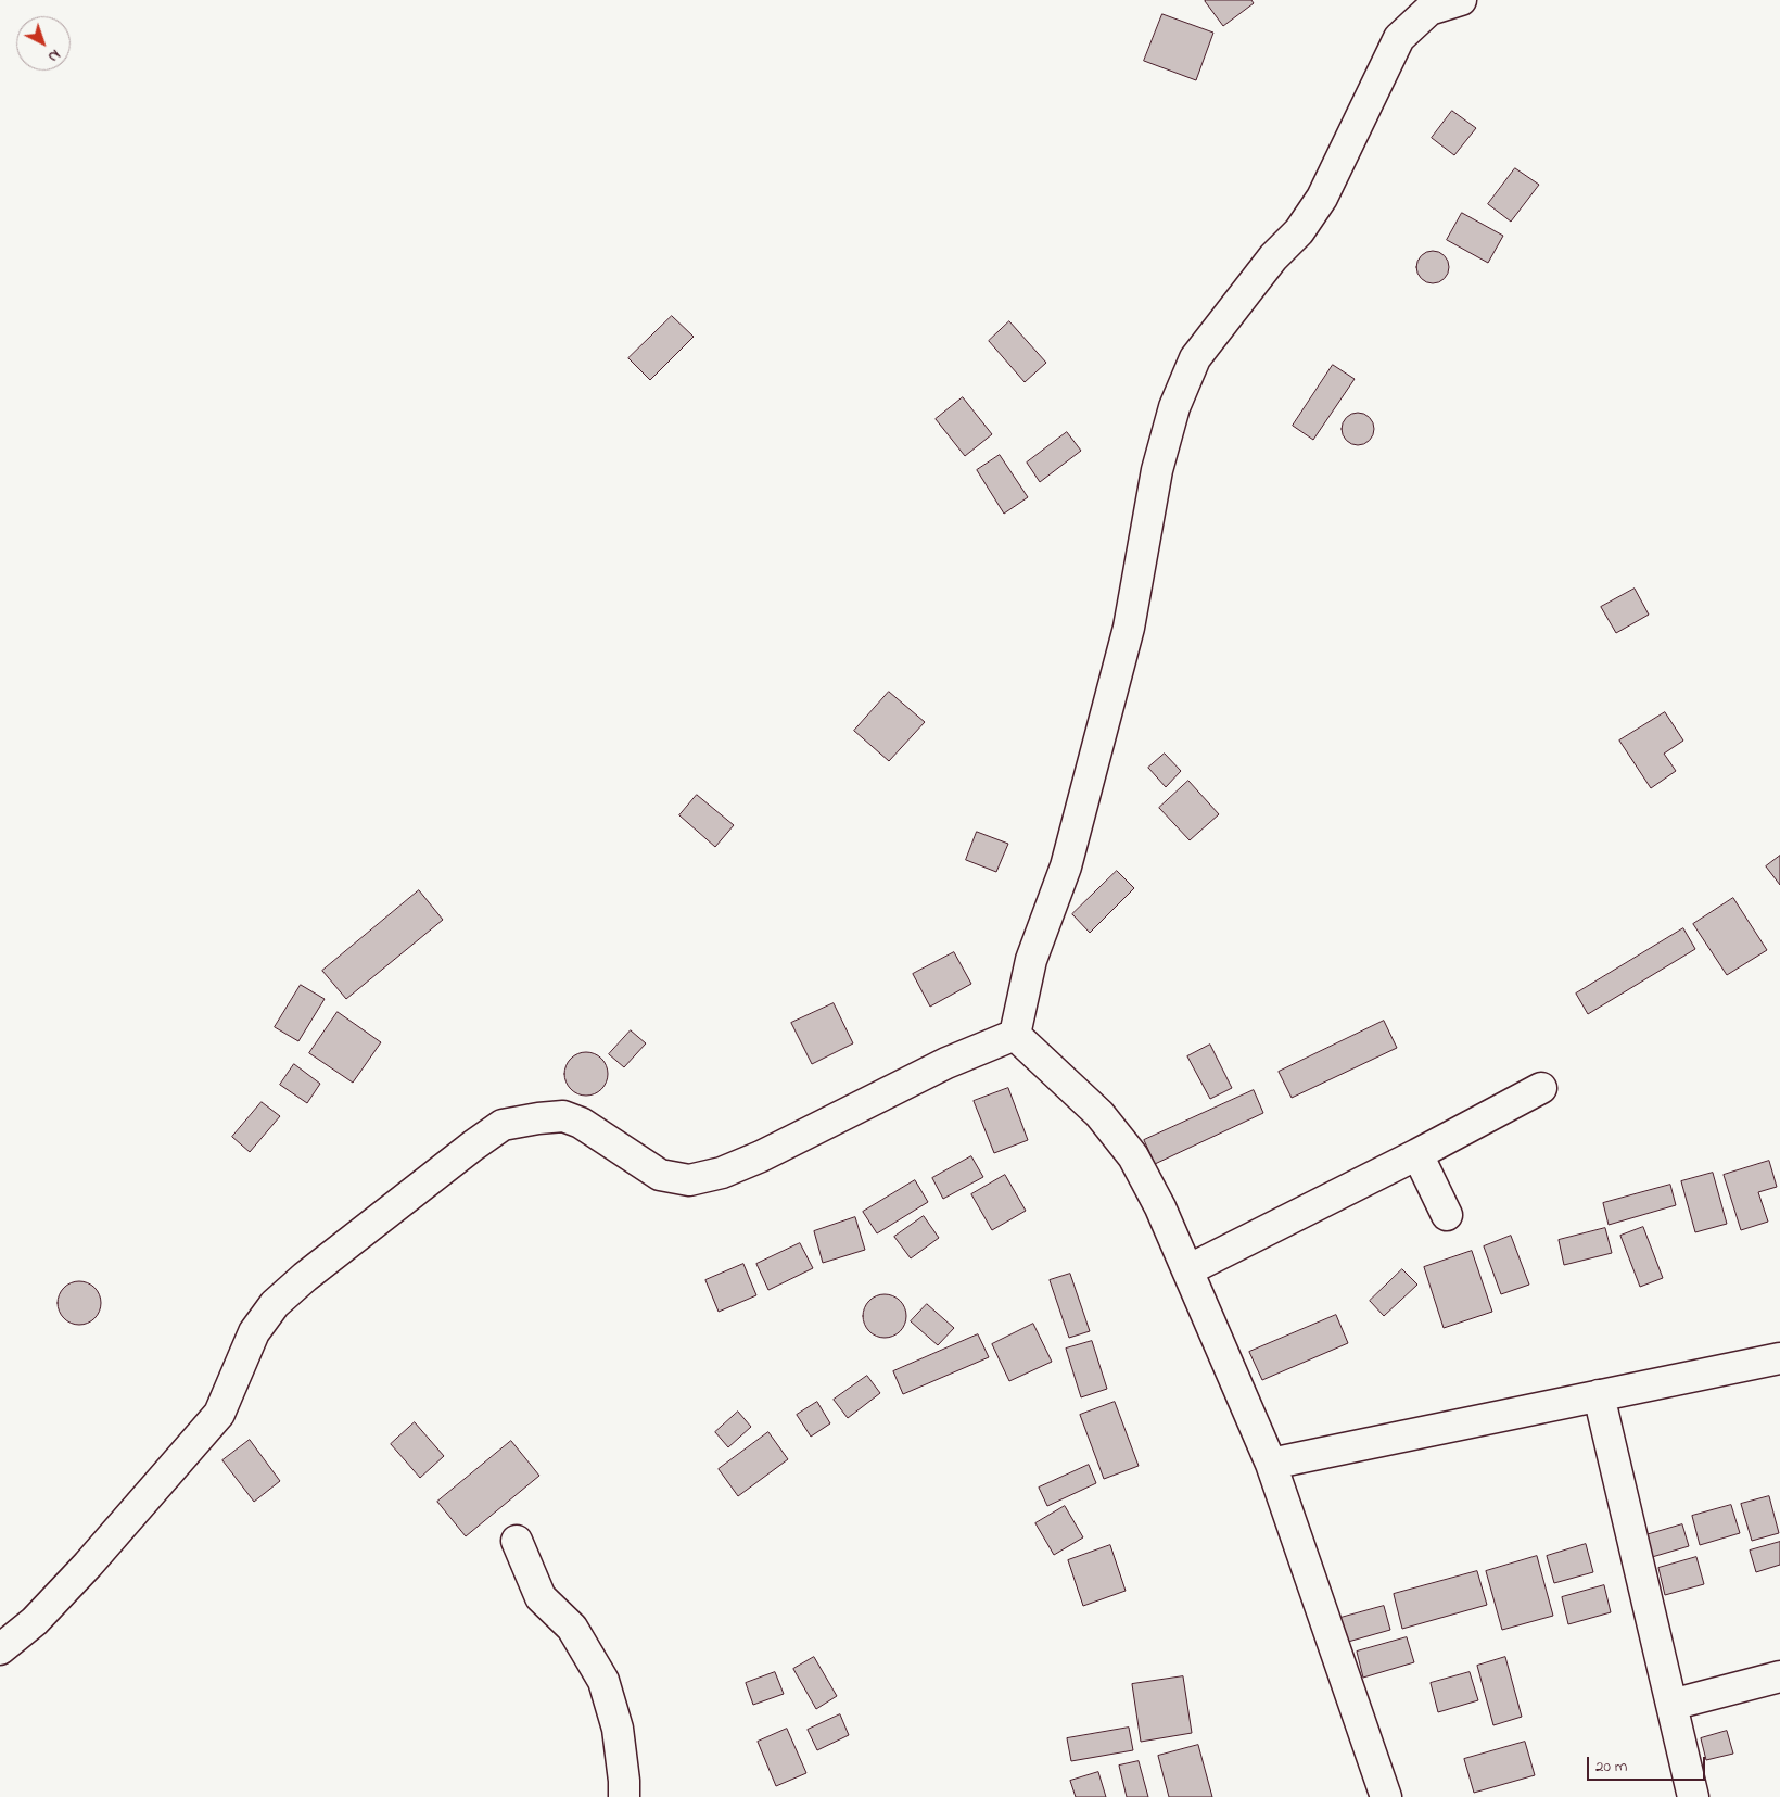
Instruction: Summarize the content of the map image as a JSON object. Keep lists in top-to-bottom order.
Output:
{
  "scale_bar": "20 m",
  "north": "bottom right"
}
